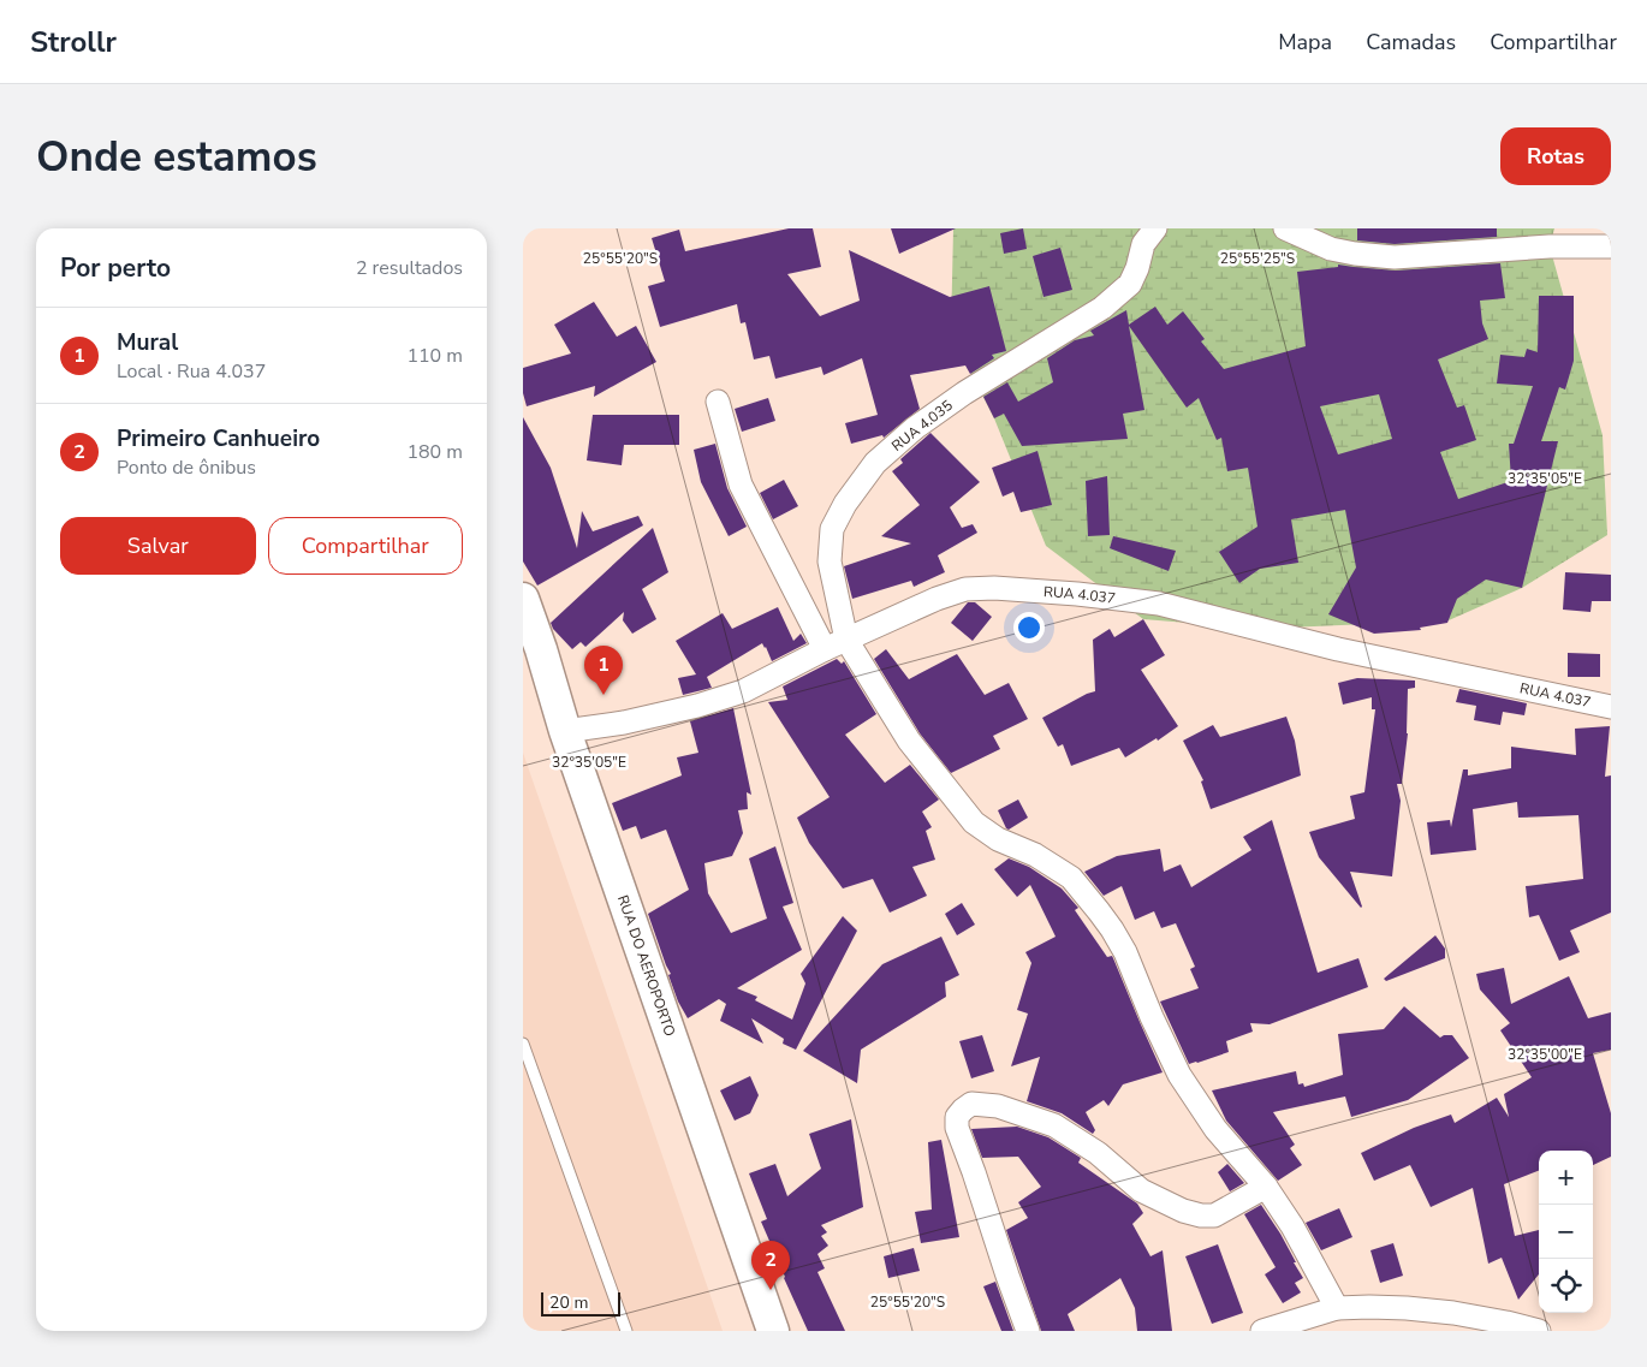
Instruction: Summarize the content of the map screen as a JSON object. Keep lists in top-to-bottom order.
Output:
{
  "streets": {
    "main road": ["RUA DO AEROPORTO"],
    "street": ["RUA 4.035", "RUA 4.037"]
  },
  "crossings": [
    ["RUA 4.035", "RUA 4.037"],
    ["RUA 4.037", "RUA DO AEROPORTO"]
  ],
  "scale_bar": "20 m",
  "page": {
    "header": "Strollr",
    "nav": ["Mapa", "Camadas", "Compartilhar"],
    "buttons": [
      "Rotas",
      ["Salvar", "Compartilhar"]
    ],
    "title": "Onde estamos",
    "heading": ["Por perto", "2 resultados"],
    "list": [
      {
        "mark": "1",
        "name": "Mural",
        "note": "Local · Rua 4.037",
        "value": "110 m"
      },
      {
        "mark": "2",
        "name": "Primeiro Canhueiro",
        "note": "Ponto de ônibus",
        "value": "180 m"
      }
    ],
    "pins": ["1", "2"],
    "map_buttons": ["+", "−"],
    "scale": "20 m"
  },
  "coordinates": [
    "25°55'20\"S",
    "25°55'25\"S",
    "32°35'05\"E",
    "32°35'00\"E"
  ]
}
